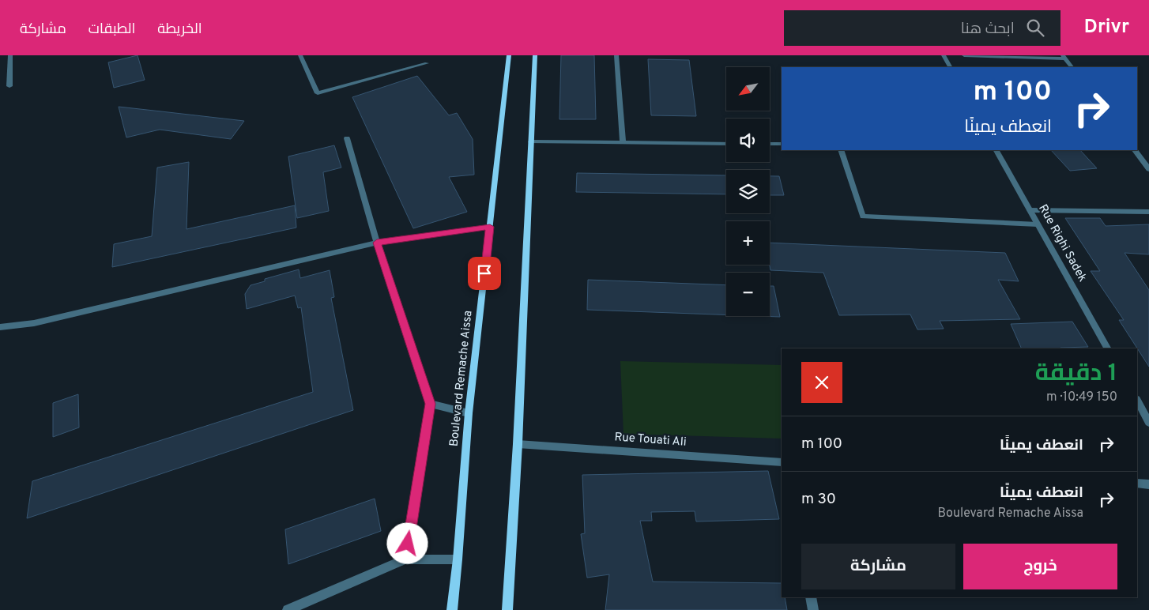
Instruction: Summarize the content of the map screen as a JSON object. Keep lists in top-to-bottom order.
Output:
{
  "streets": {
    "main road": ["Boulevard Remache Aissa"],
    "street": ["Rue Righi Sadek", "Rue Touati Ali"]
  },
  "north": "bottom left",
  "page": {
    "header": "Drivr",
    "search": "ابحث هنا",
    "nav": ["الخريطة", "الطبقات", "مشاركة"],
    "map_buttons": ["+", "−"],
    "turn": ["100 m", "انعطف يمينًا"],
    "heading": ["1 دقيقة", "150 m · 10:49"],
    "list": [
      {
        "name": "انعطف يمينًا",
        "value": "100 m"
      },
      {
        "name": "انعطف يمينًا",
        "note": "Boulevard Remache Aissa",
        "value": "30 m"
      }
    ],
    "buttons": ["خروج", "مشاركة"]
  }
}
